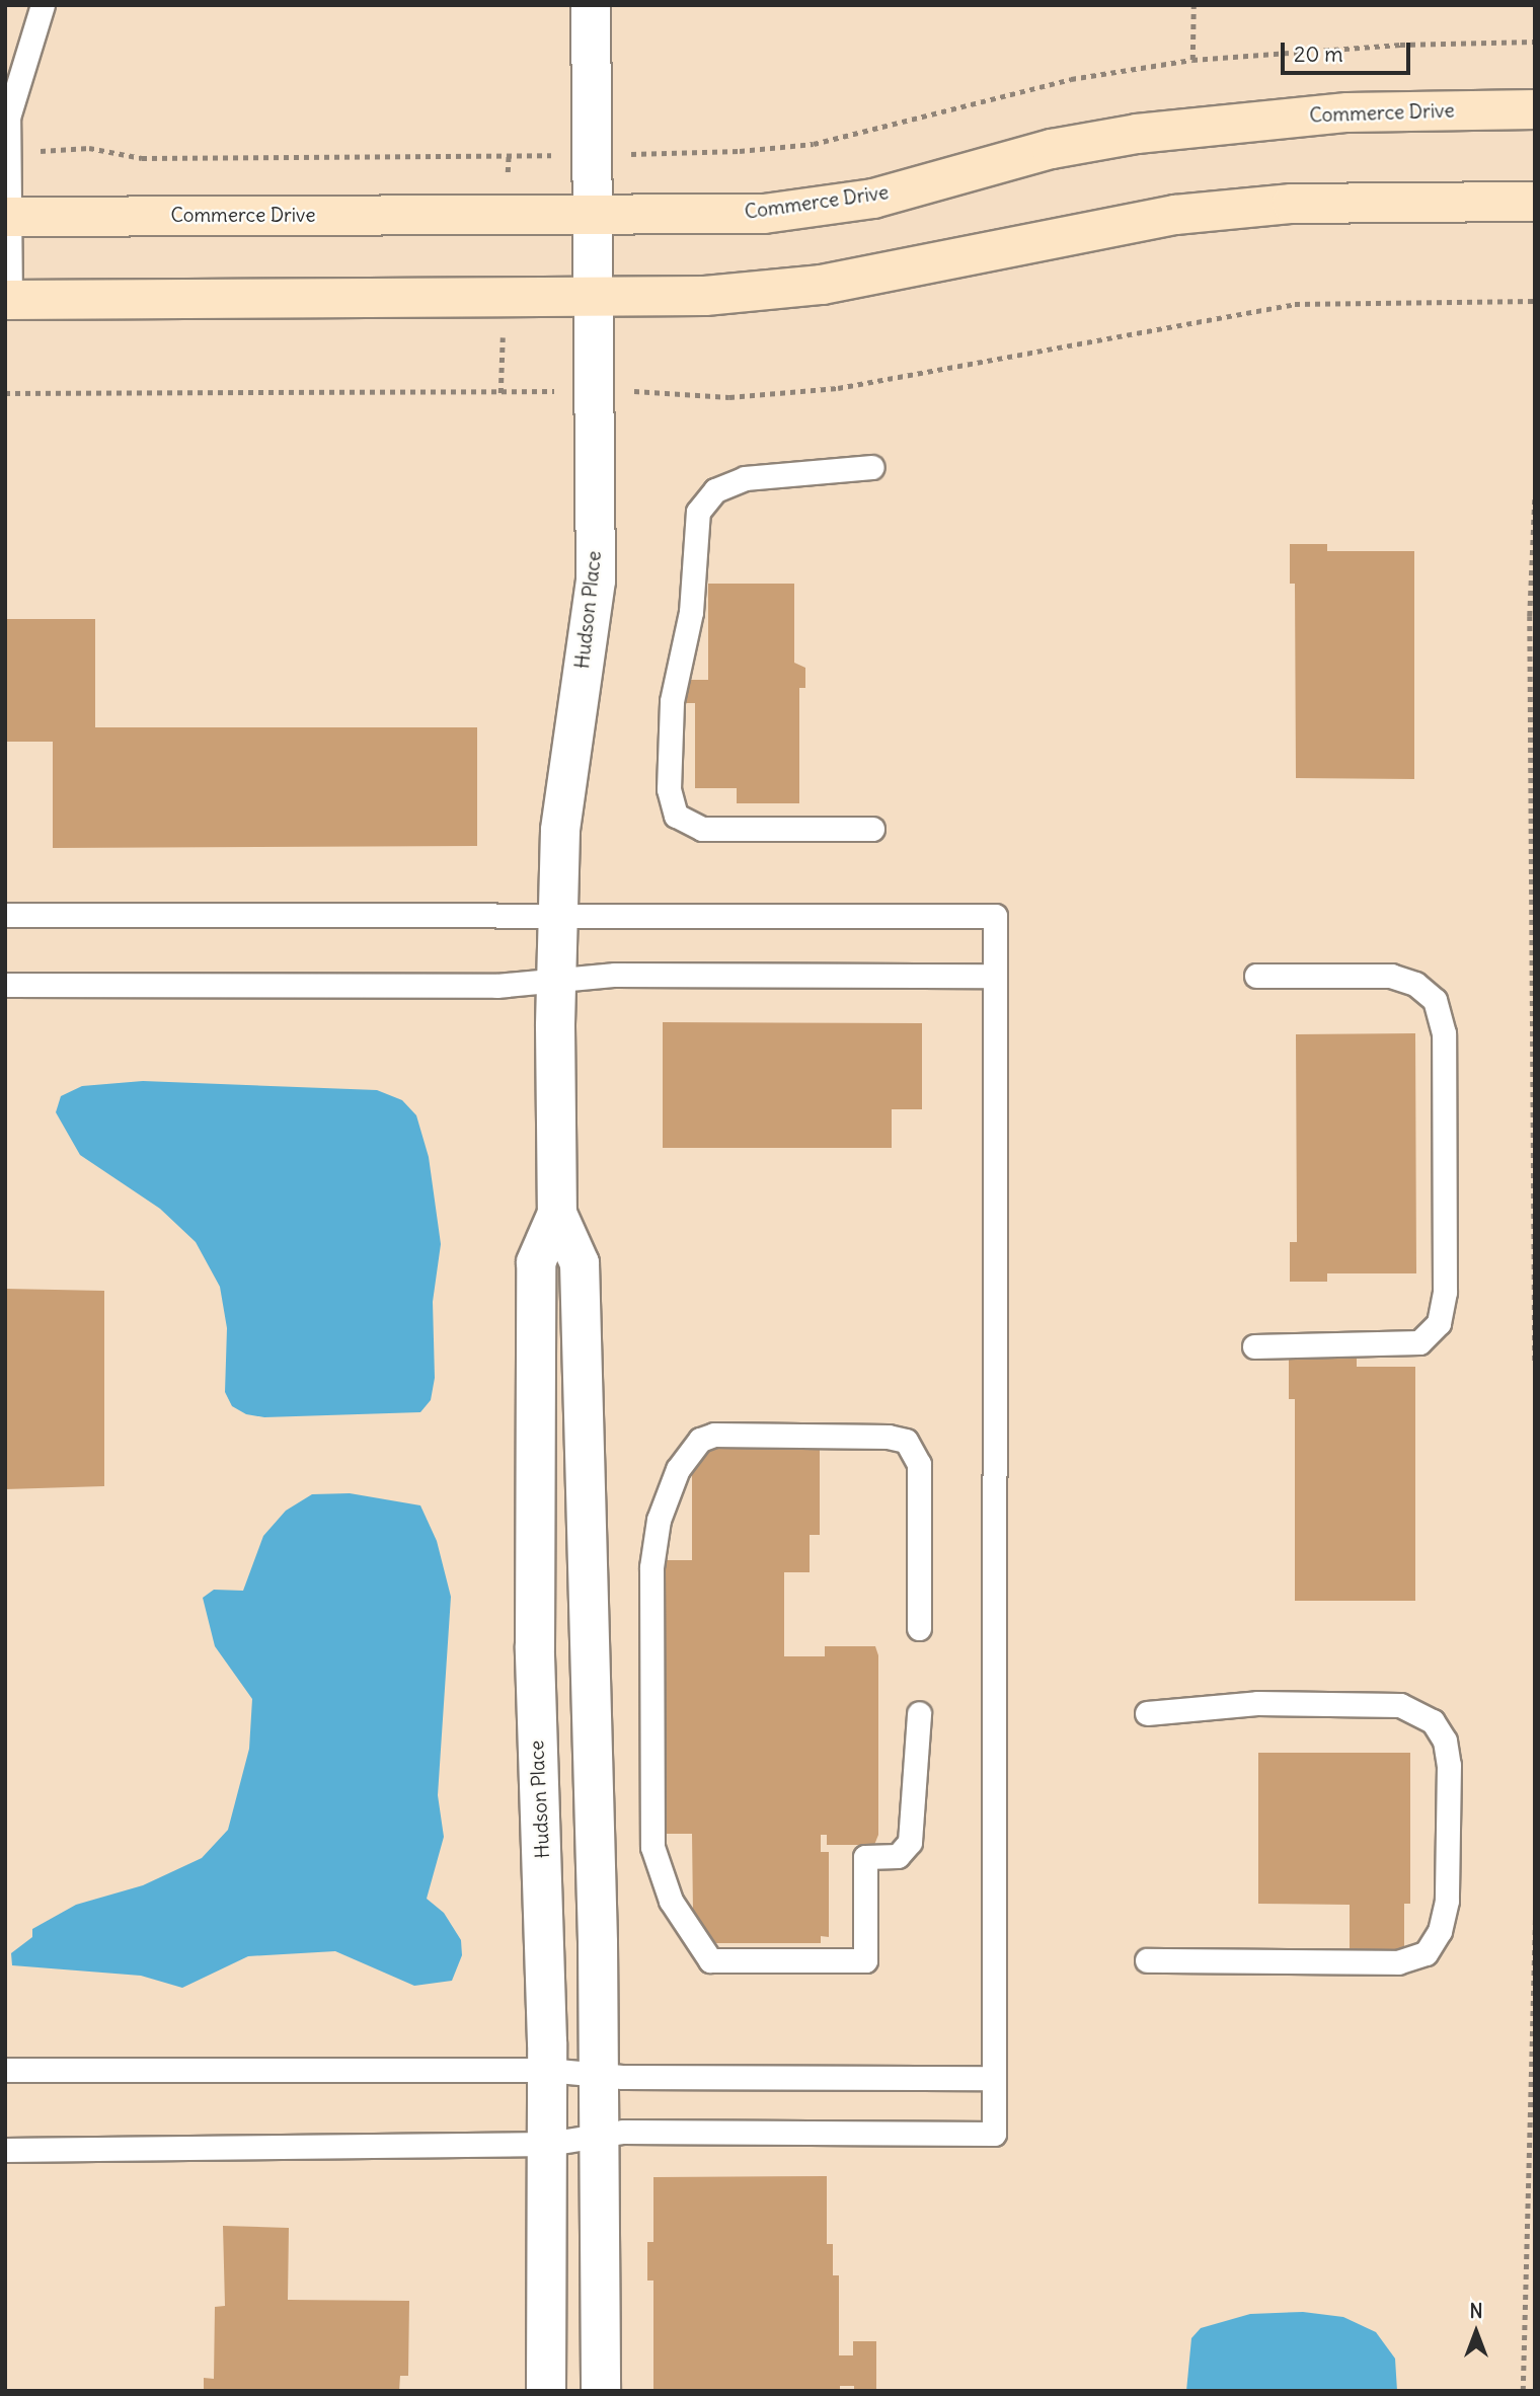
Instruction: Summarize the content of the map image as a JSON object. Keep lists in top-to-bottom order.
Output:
{
  "streets": {
    "street": ["Commerce Drive", "Hudson Place"]
  },
  "crossings": [
    ["Commerce Drive", "Hudson Place"]
  ],
  "scale_bar": "20 m",
  "north": "top"
}
